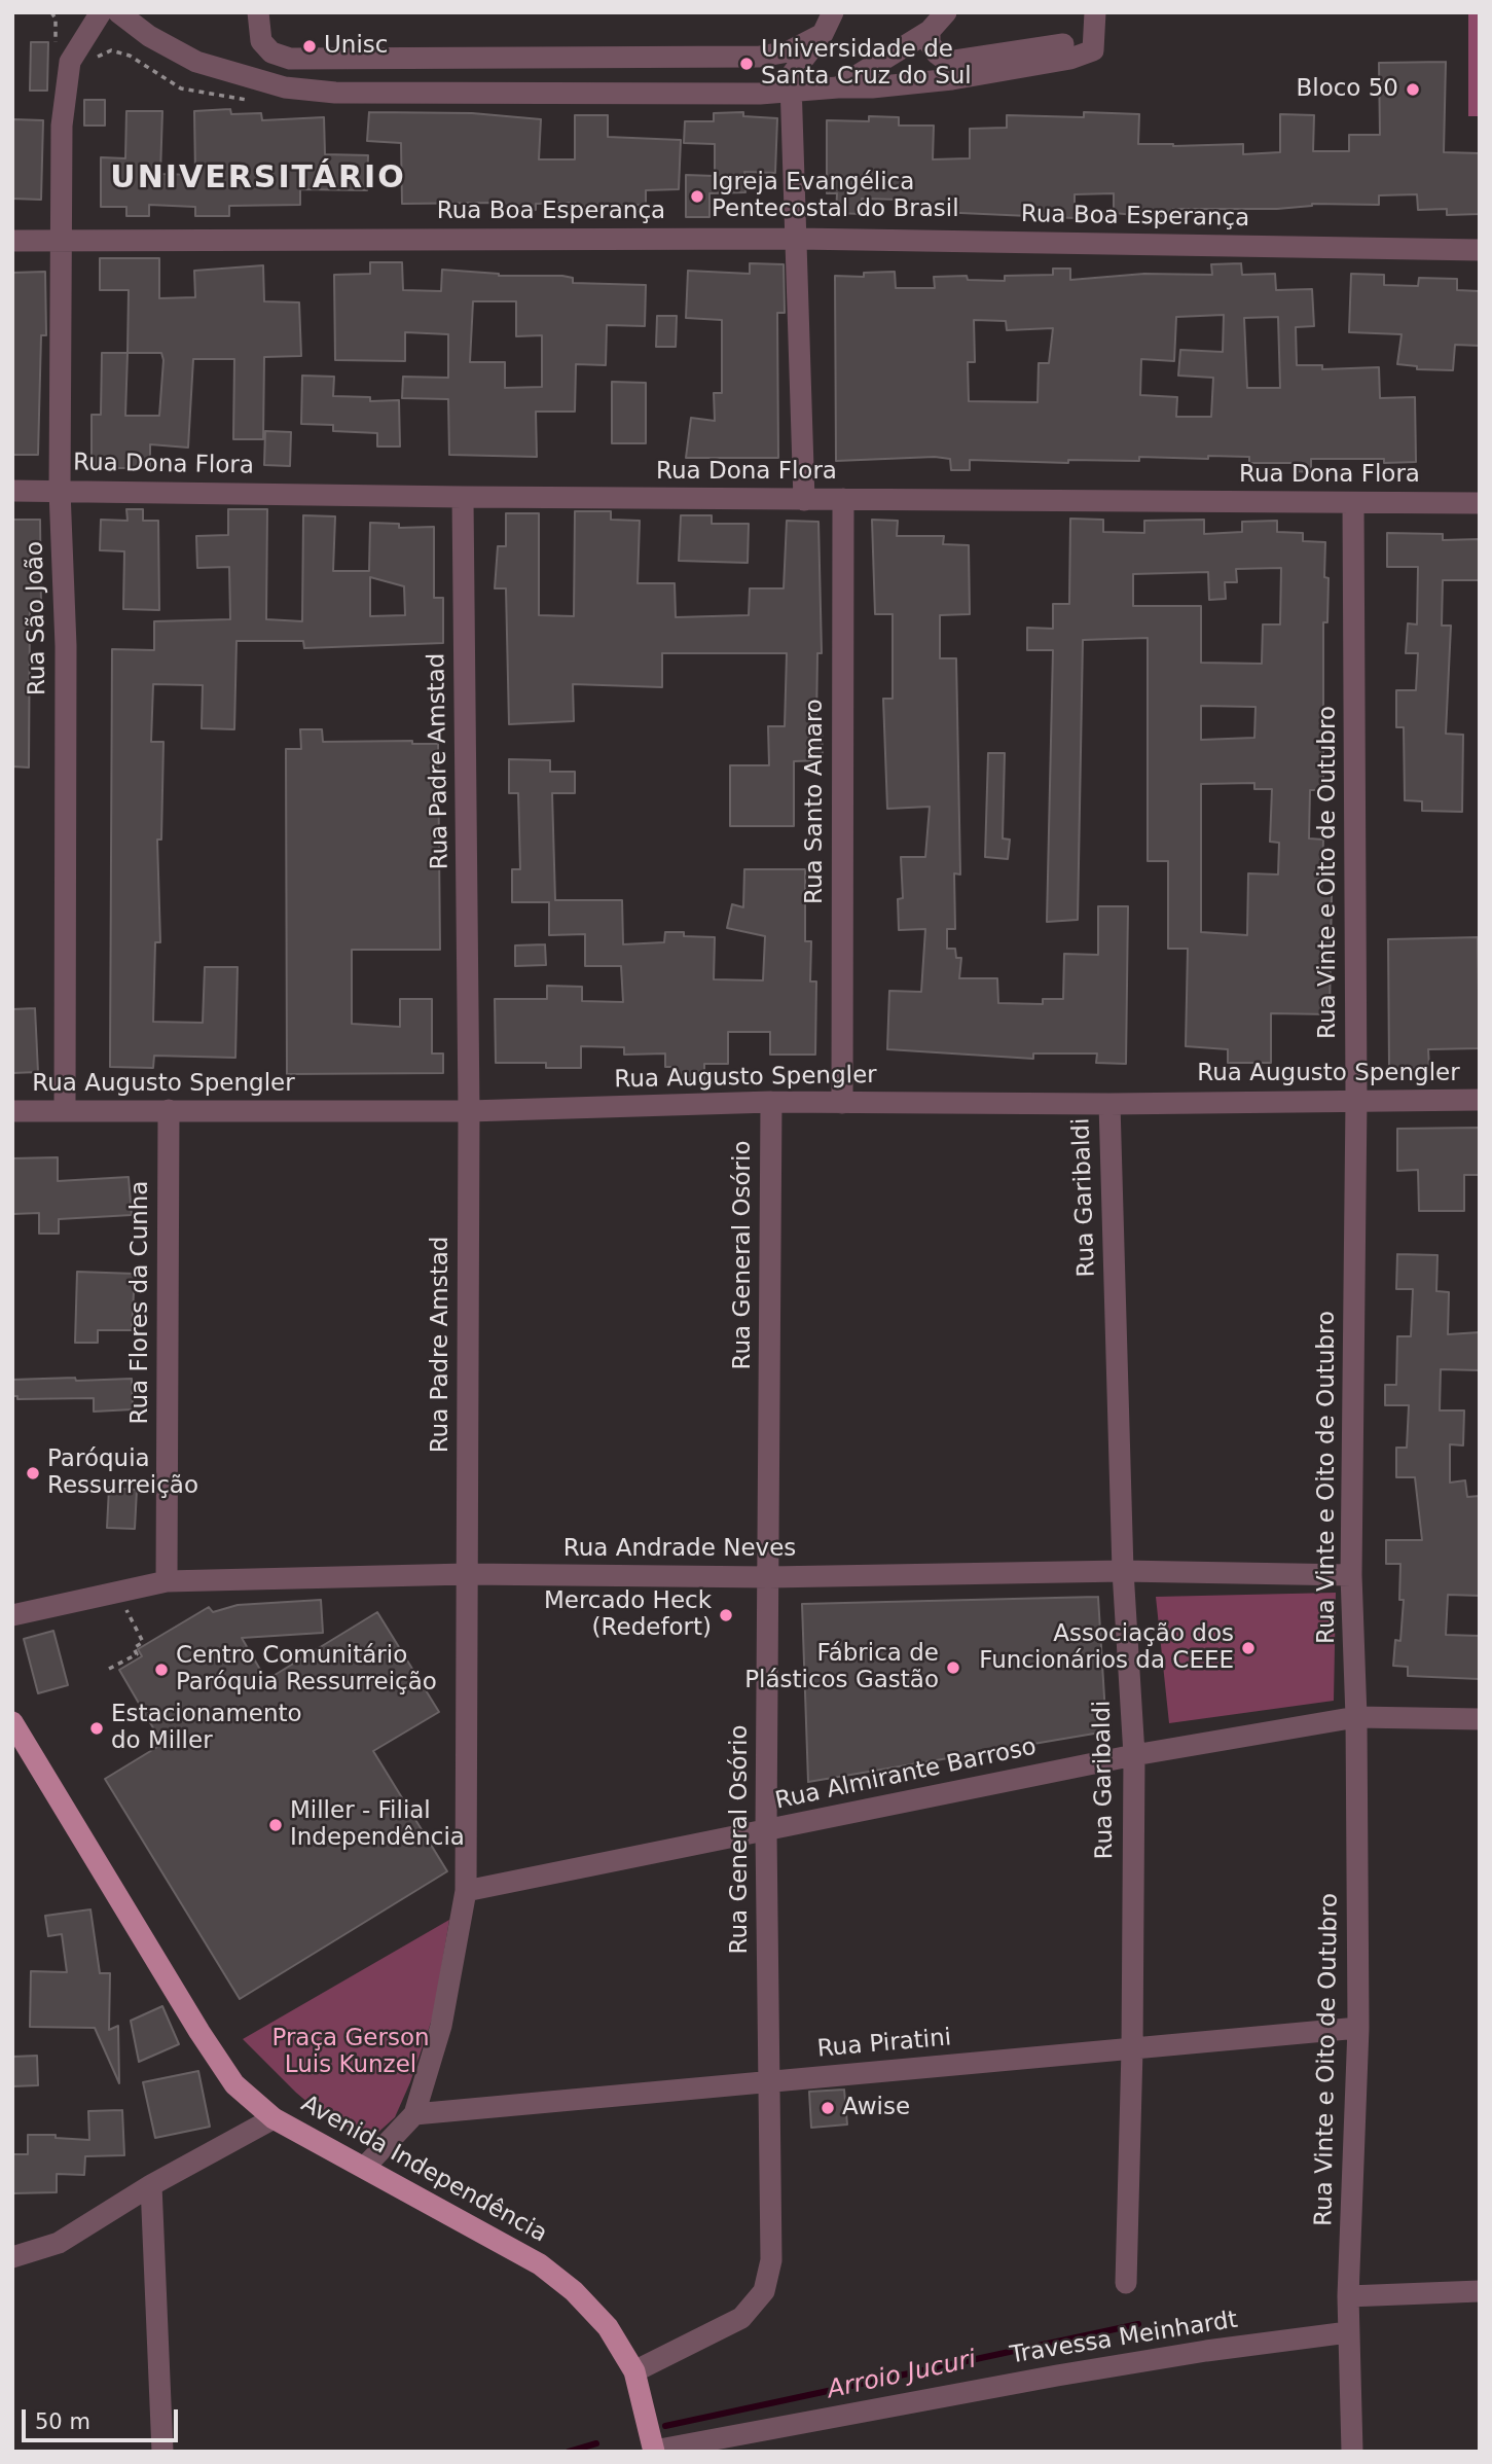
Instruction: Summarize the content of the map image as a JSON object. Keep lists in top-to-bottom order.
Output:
{
  "streets": {
    "main road": ["Avenida Independência"],
    "street": [
      "Rua Boa Esperança",
      "Rua Dona Flora",
      "Rua São João",
      "Rua Padre Amstad",
      "Rua Santo Amaro",
      "Rua Vinte e Oito de Outubro",
      "Rua Augusto Spengler",
      "Rua Garibaldi",
      "Rua General Osório",
      "Rua Flores da Cunha",
      "Rua Andrade Neves",
      "Rua Almirante Barroso",
      "Rua Piratini",
      "Travessa Meinhardt"
    ]
  },
  "crossings": [
    ["Rua Boa Esperança", "Rua São João"],
    ["Rua Dona Flora", "Rua São João"],
    ["Rua Dona Flora", "Rua Padre Amstad"],
    ["Rua Dona Flora", "Rua Santo Amaro"],
    ["Rua Dona Flora", "Rua Vinte e Oito de Outubro"],
    ["Rua São João", "Rua Augusto Spengler"],
    ["Rua Padre Amstad", "Rua Augusto Spengler"],
    ["Rua Padre Amstad", "Rua Andrade Neves"],
    ["Rua Padre Amstad", "Rua Almirante Barroso"],
    ["Rua Padre Amstad", "Rua Piratini"],
    ["Rua Padre Amstad", "Avenida Independência"],
    ["Rua Santo Amaro", "Rua Augusto Spengler"],
    ["Rua Vinte e Oito de Outubro", "Rua Augusto Spengler"],
    ["Rua Vinte e Oito de Outubro", "Rua Andrade Neves"],
    ["Rua Vinte e Oito de Outubro", "Rua Almirante Barroso"],
    ["Rua Vinte e Oito de Outubro", "Rua Piratini"],
    ["Rua Vinte e Oito de Outubro", "Travessa Meinhardt"],
    ["Rua Augusto Spengler", "Rua Garibaldi"],
    ["Rua Augusto Spengler", "Rua General Osório"],
    ["Rua Augusto Spengler", "Rua Flores da Cunha"],
    ["Rua Garibaldi", "Rua Andrade Neves"],
    ["Rua Garibaldi", "Rua Almirante Barroso"],
    ["Rua Garibaldi", "Rua Piratini"],
    ["Rua General Osório", "Rua Andrade Neves"],
    ["Rua General Osório", "Rua Almirante Barroso"],
    ["Rua General Osório", "Rua Piratini"],
    ["Rua General Osório", "Avenida Independência"],
    ["Rua Flores da Cunha", "Rua Andrade Neves"],
    ["Avenida Independência", "Travessa Meinhardt"]
  ],
  "districts": ["UNIVERSITÁRIO"],
  "water": ["Arroio Jucuri"],
  "parks": ["Praça Gerson Luis Kunzel"],
  "places": [
    "Unisc",
    "Universidade de Santa Cruz do Sul",
    "Bloco 50",
    "Igreja Evangélica Pentecostal do Brasil",
    "Paróquia Ressurreição",
    "Mercado Heck (Redefort)",
    "Associação dos Funcionários da CEEE",
    "Fábrica de Plásticos Gastão",
    "Centro Comunitário Paróquia Ressurreição",
    "Estacionamento do Miller",
    "Miller - Filial Independência",
    "Awise"
  ],
  "scale_bar": "50 m"
}
